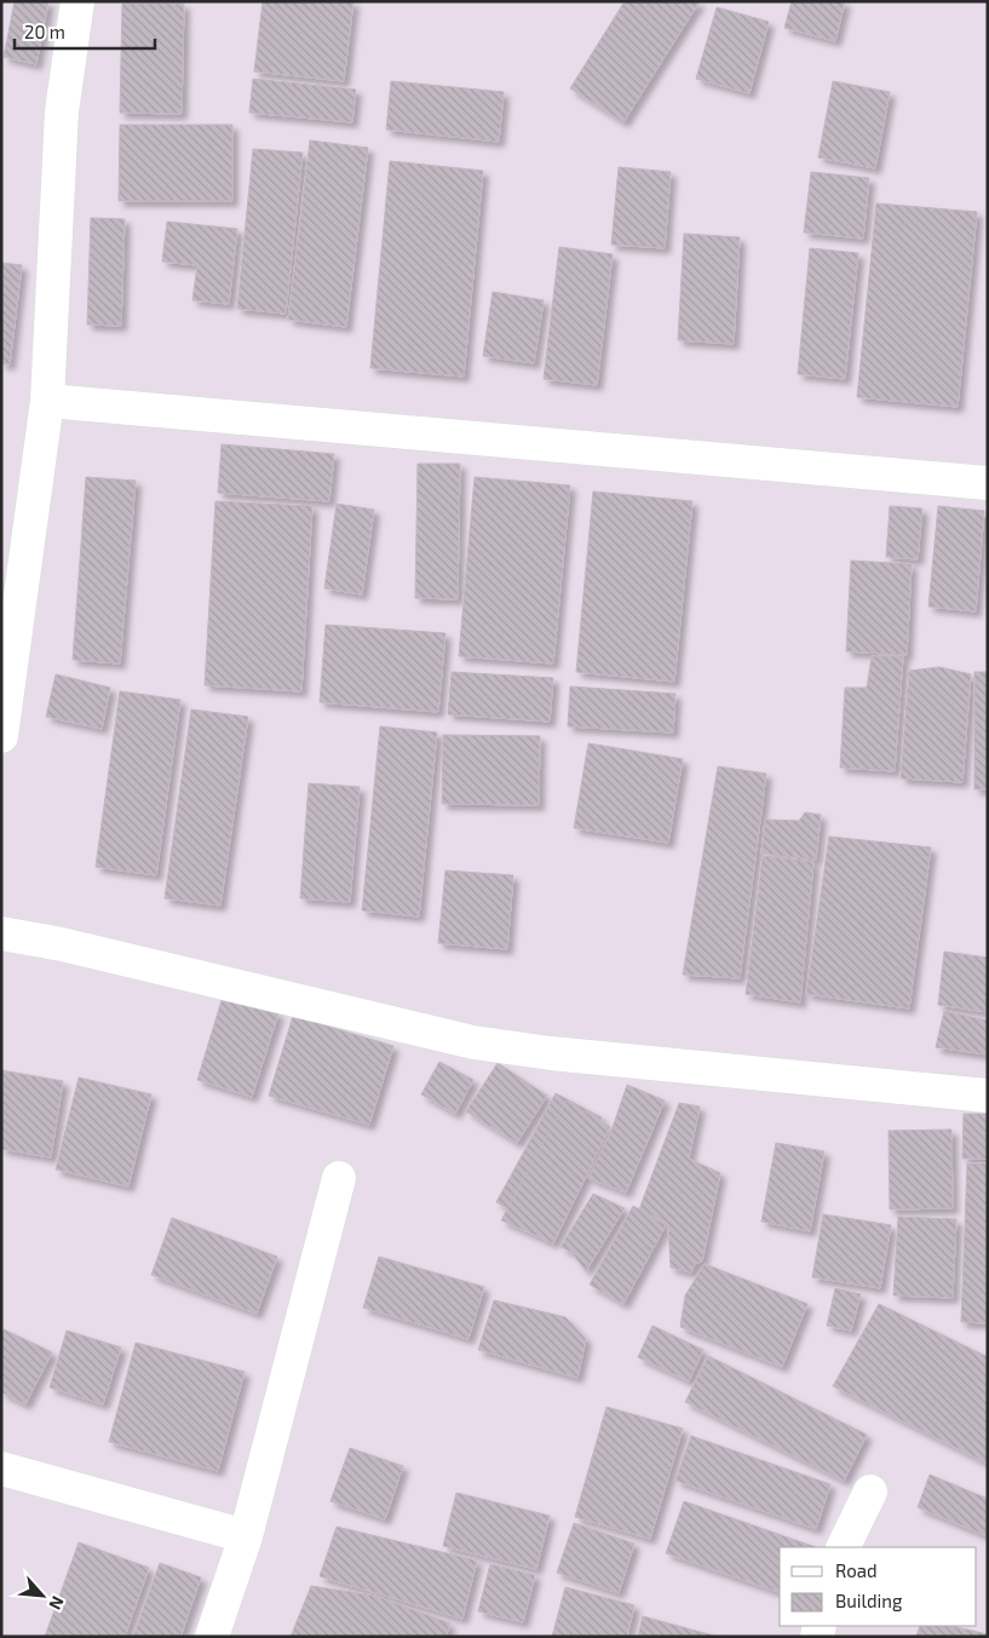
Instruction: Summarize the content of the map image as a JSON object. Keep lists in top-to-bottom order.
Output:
{
  "legend": ["Road", "Building"],
  "scale_bar": "20 m",
  "north": "bottom right"
}
